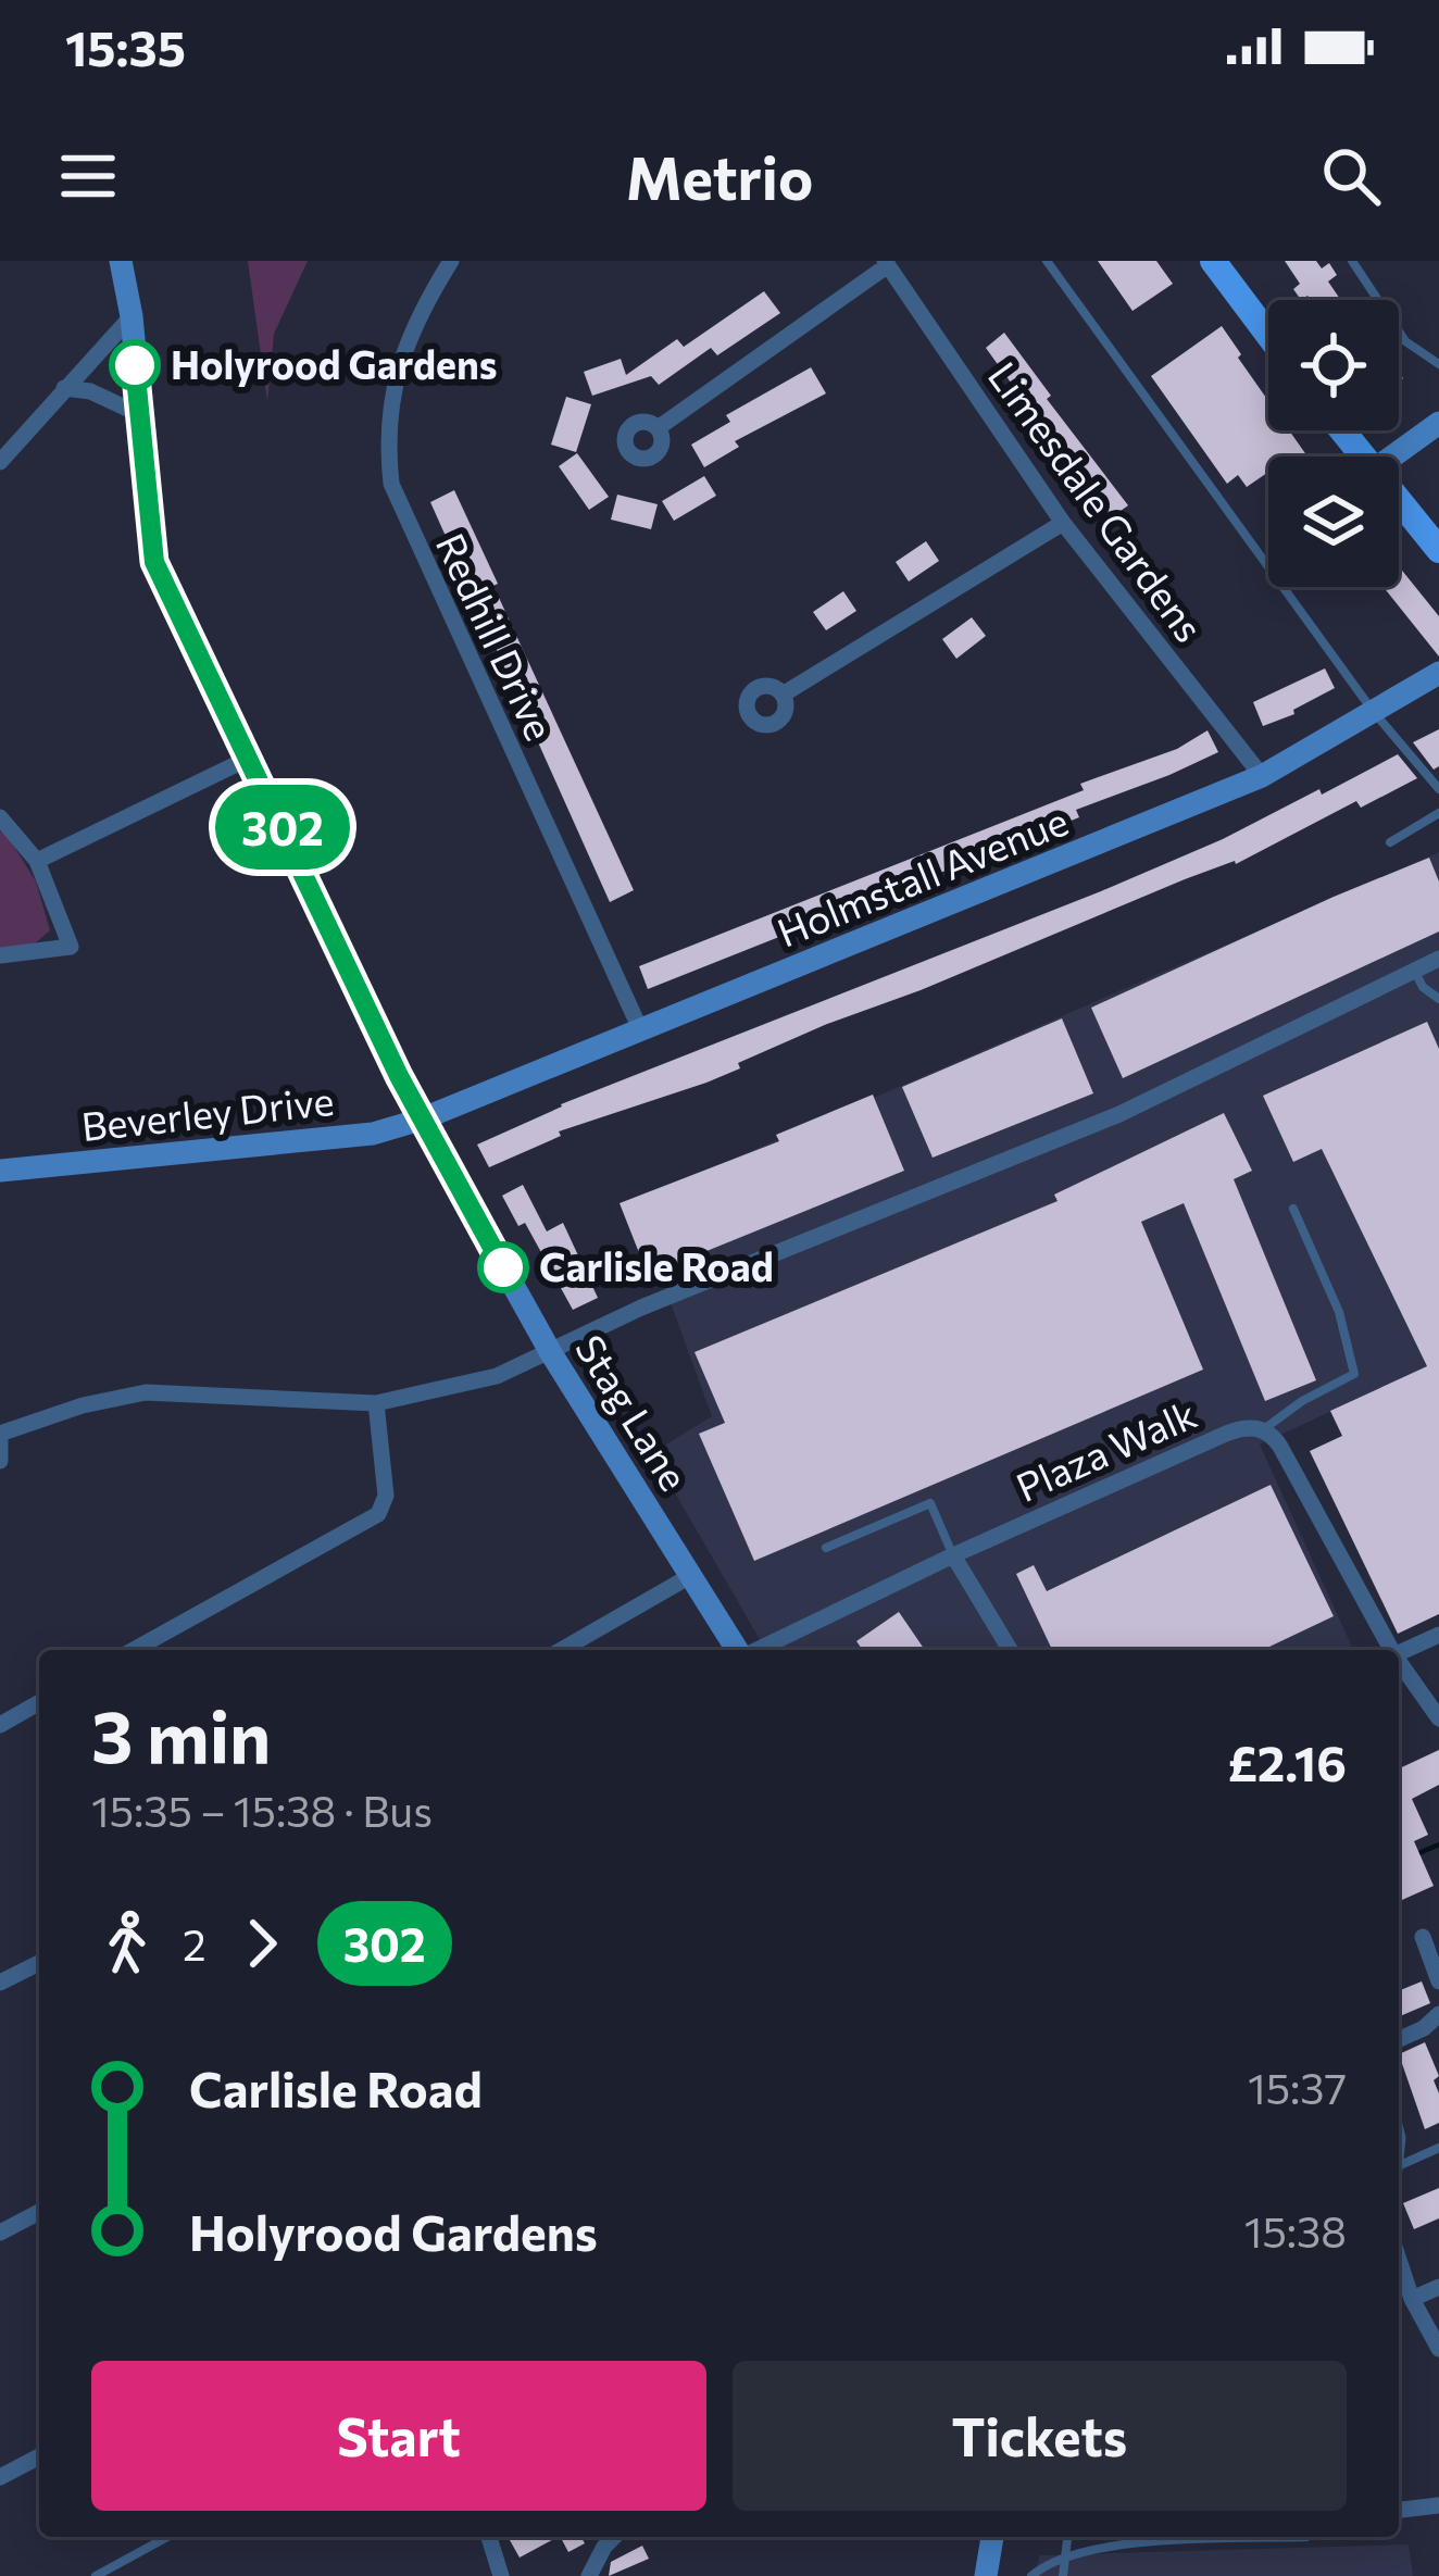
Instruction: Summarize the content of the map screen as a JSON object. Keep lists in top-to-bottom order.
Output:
{
  "streets": {
    "street": [
      "Limesdale Gardens",
      "Redhill Drive",
      "Holmstall Avenue",
      "Beverley Drive",
      "Stag Lane",
      "Plaza Walk"
    ]
  },
  "crossings": [
    ["Limesdale Gardens", "Holmstall Avenue"],
    ["Redhill Drive", "Holmstall Avenue"],
    ["Holmstall Avenue", "Beverley Drive"],
    ["Holmstall Avenue", "Stag Lane"],
    ["Beverley Drive", "Stag Lane"]
  ],
  "places": ["Holyrood Gardens", "Carlisle Road"],
  "lines": ["bus line 302"],
  "page": {
    "status": "15:35",
    "header": "Metrio",
    "on_map": "302",
    "heading": ["3 min", "15:35 – 15:38 · Bus", "£2.16"],
    "legs": ["2", "302"],
    "list": [
      {
        "name": "Carlisle Road",
        "value": "15:37"
      },
      {
        "name": "Holyrood Gardens",
        "value": "15:38"
      }
    ],
    "buttons": ["Start", "Tickets"]
  }
}
